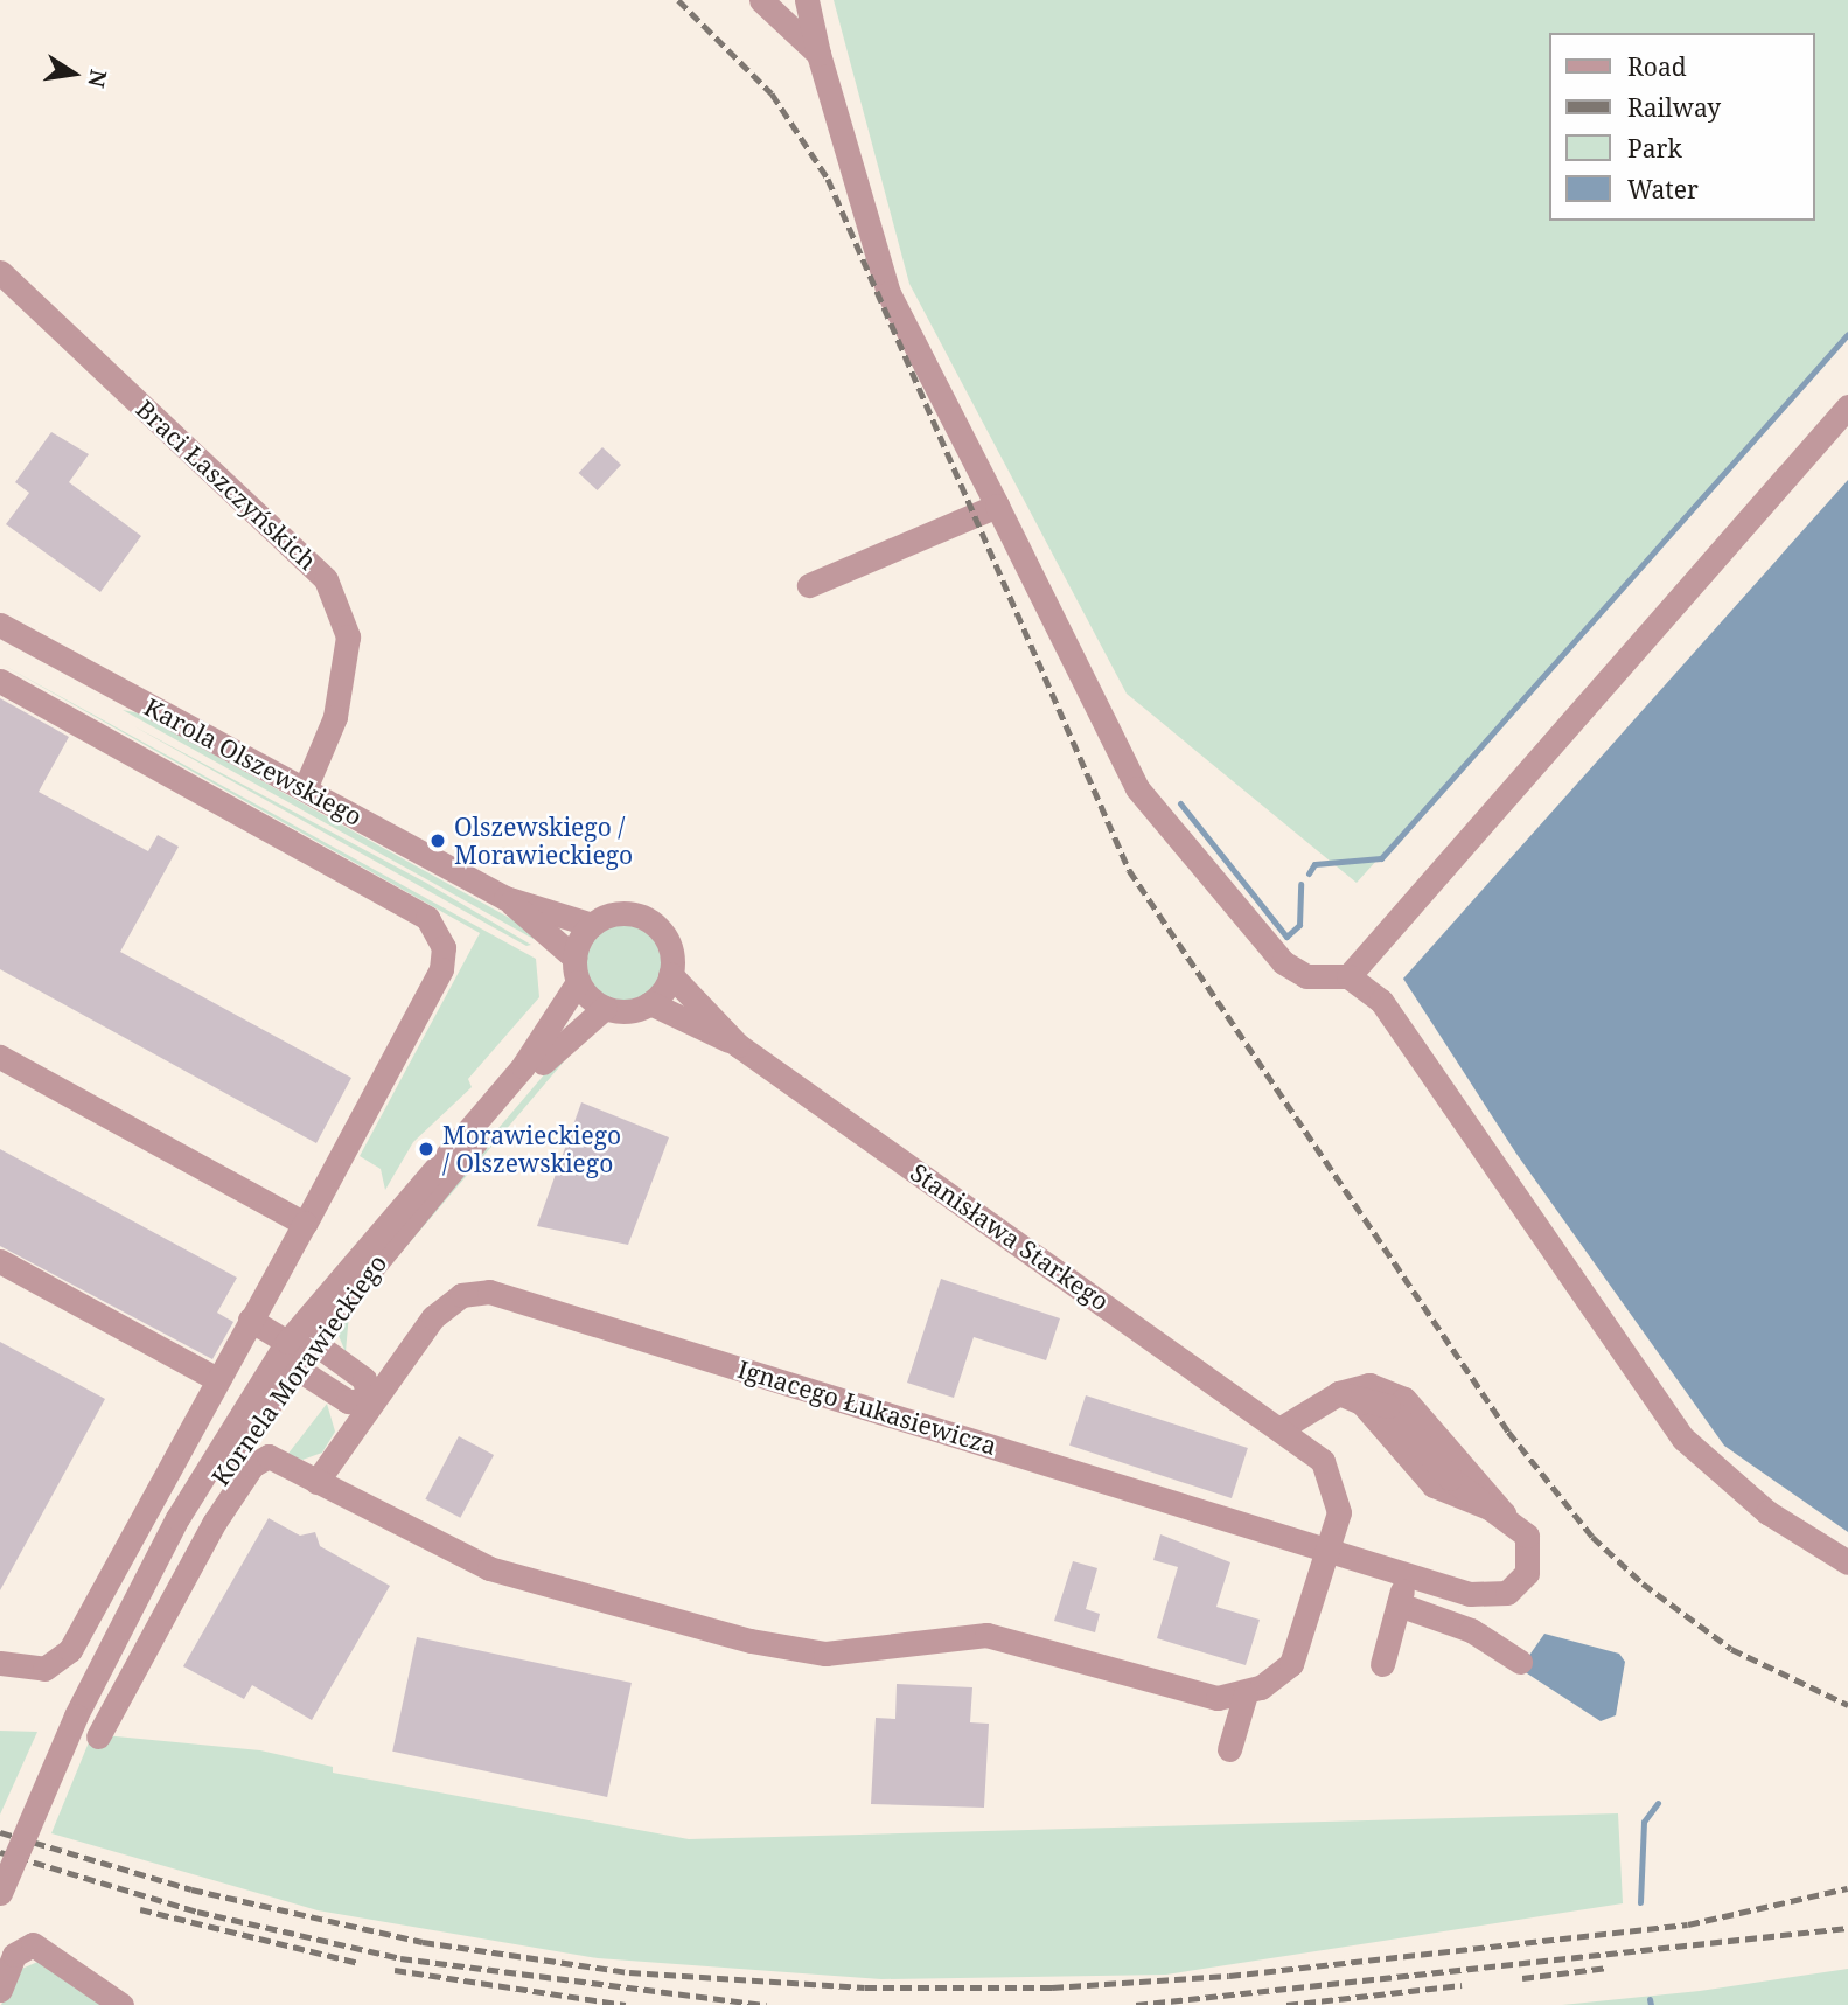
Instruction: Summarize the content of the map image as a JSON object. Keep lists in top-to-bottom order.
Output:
{
  "streets": {
    "street": [
      "Braci Łaszczyńskich",
      "Karola Olszewskiego",
      "Stanisława Starkego",
      "Kornela Morawieckiego",
      "Ignacego Łukasiewicza"
    ]
  },
  "crossings": [
    ["Braci Łaszczyńskich", "Karola Olszewskiego"],
    ["Karola Olszewskiego", "Kornela Morawieckiego"],
    ["Stanisława Starkego", "Ignacego Łukasiewicza"]
  ],
  "places": ["Olszewskiego / Morawieckiego", "Morawieckiego / Olszewskiego"],
  "legend": [
    "Road",
    "Railway",
    "Park",
    "Water"
  ],
  "north": "right"
}
